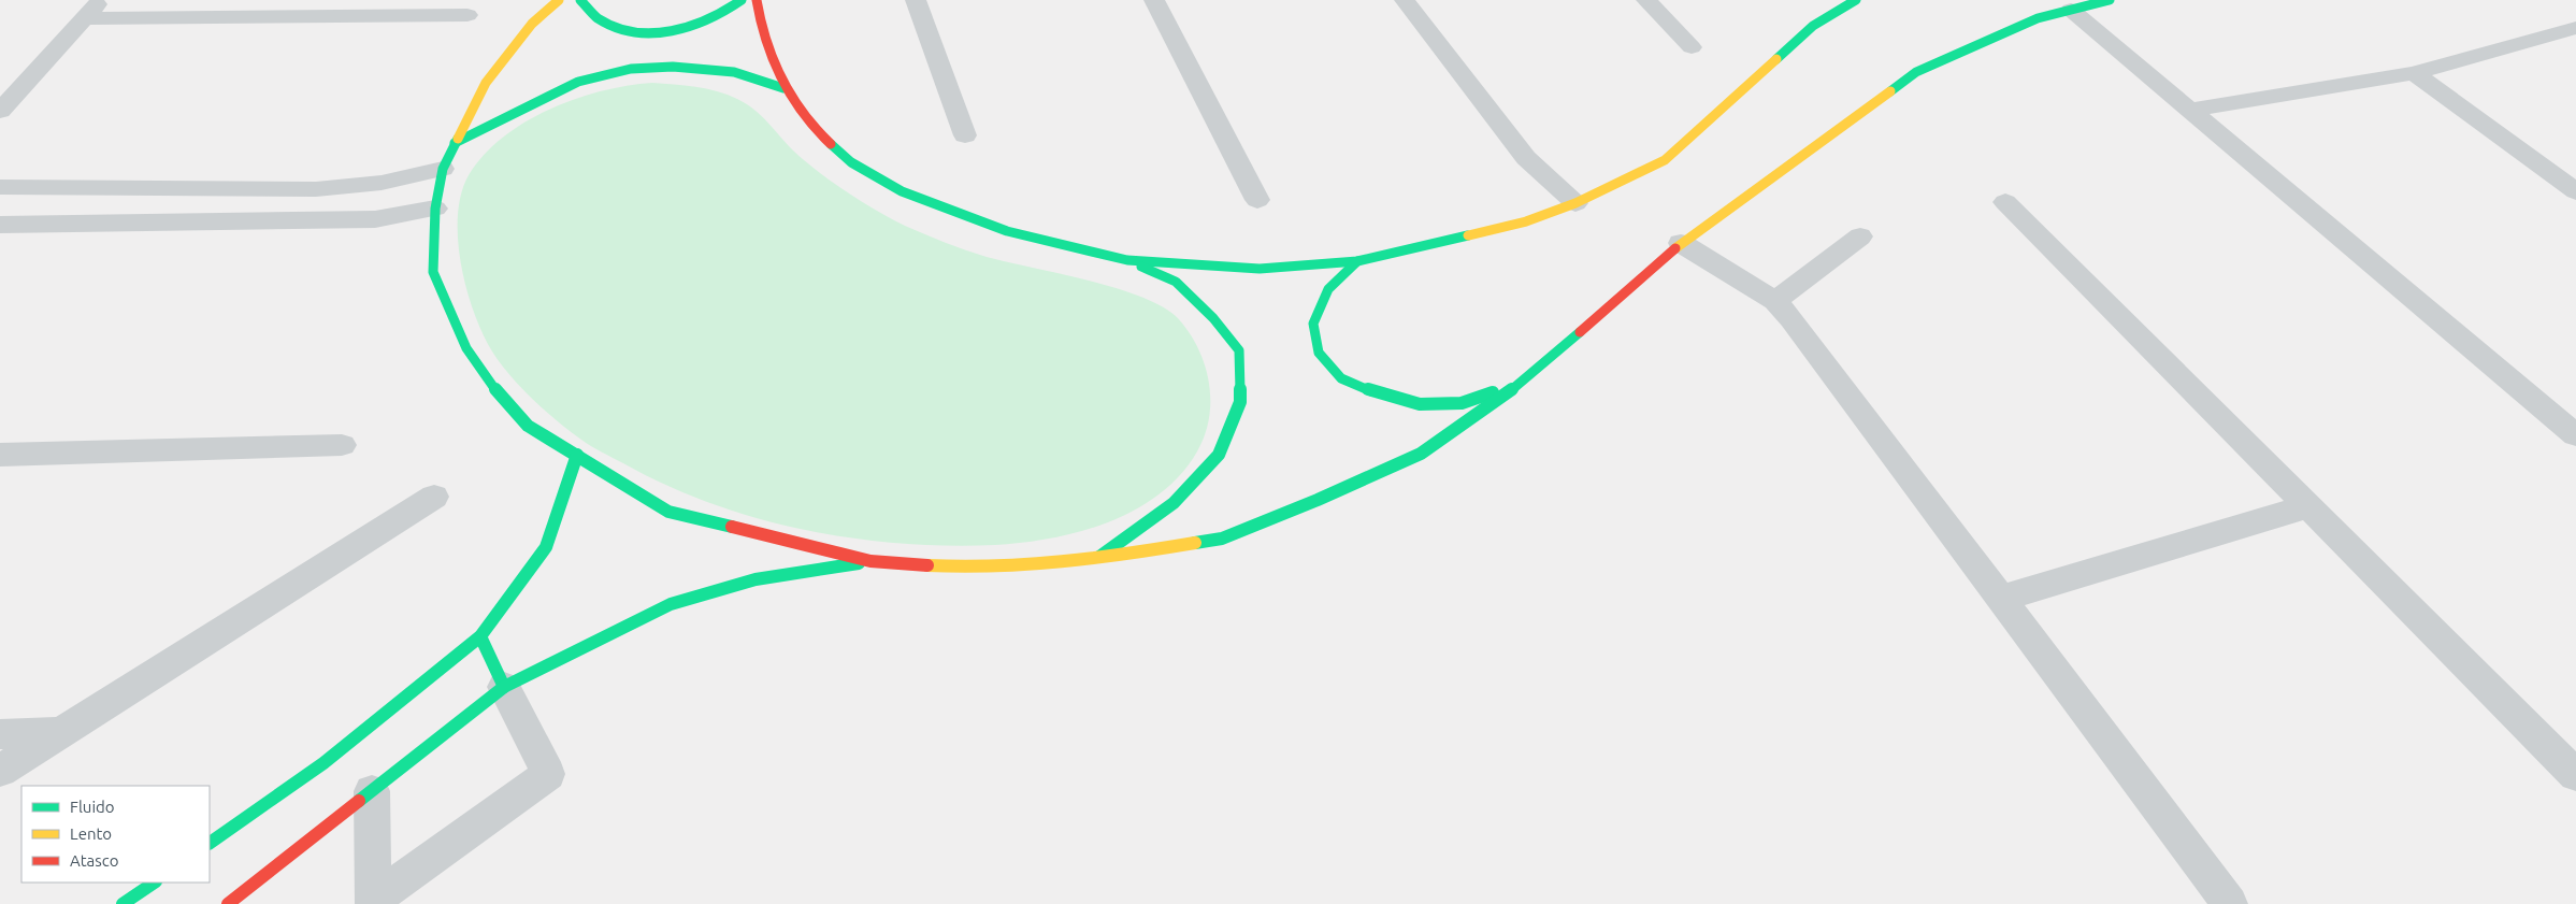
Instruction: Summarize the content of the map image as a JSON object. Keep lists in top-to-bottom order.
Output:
{
  "legend": ["Fluido", "Lento", "Atasco"]
}
